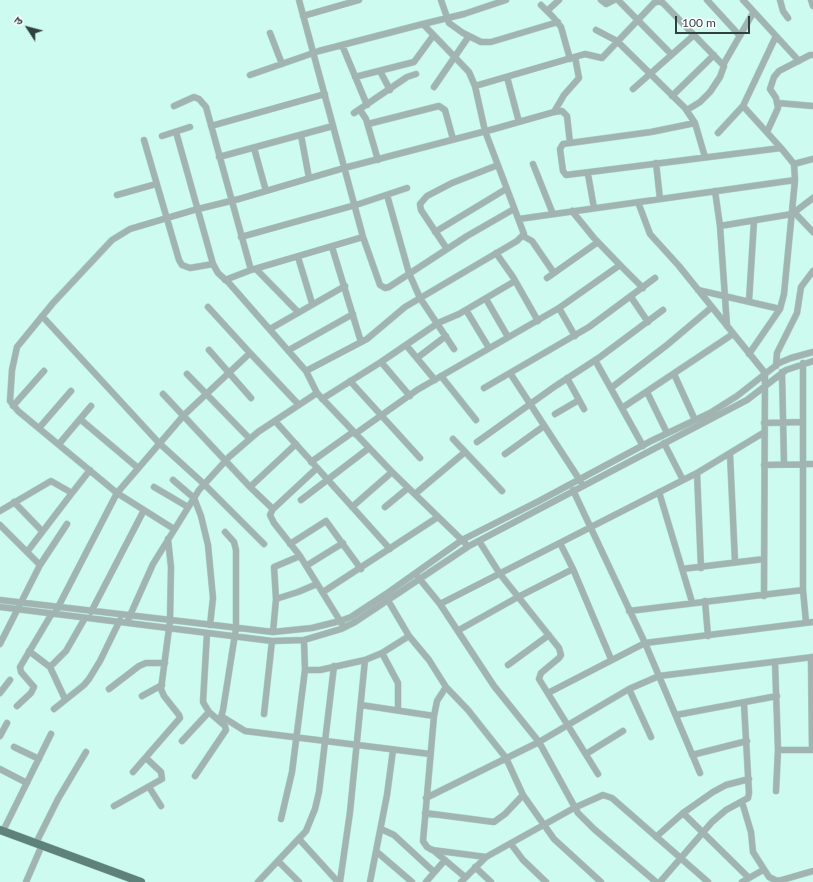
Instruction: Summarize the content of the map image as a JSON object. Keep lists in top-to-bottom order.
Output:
{
  "scale_bar": "100 m",
  "north": "top left"
}
